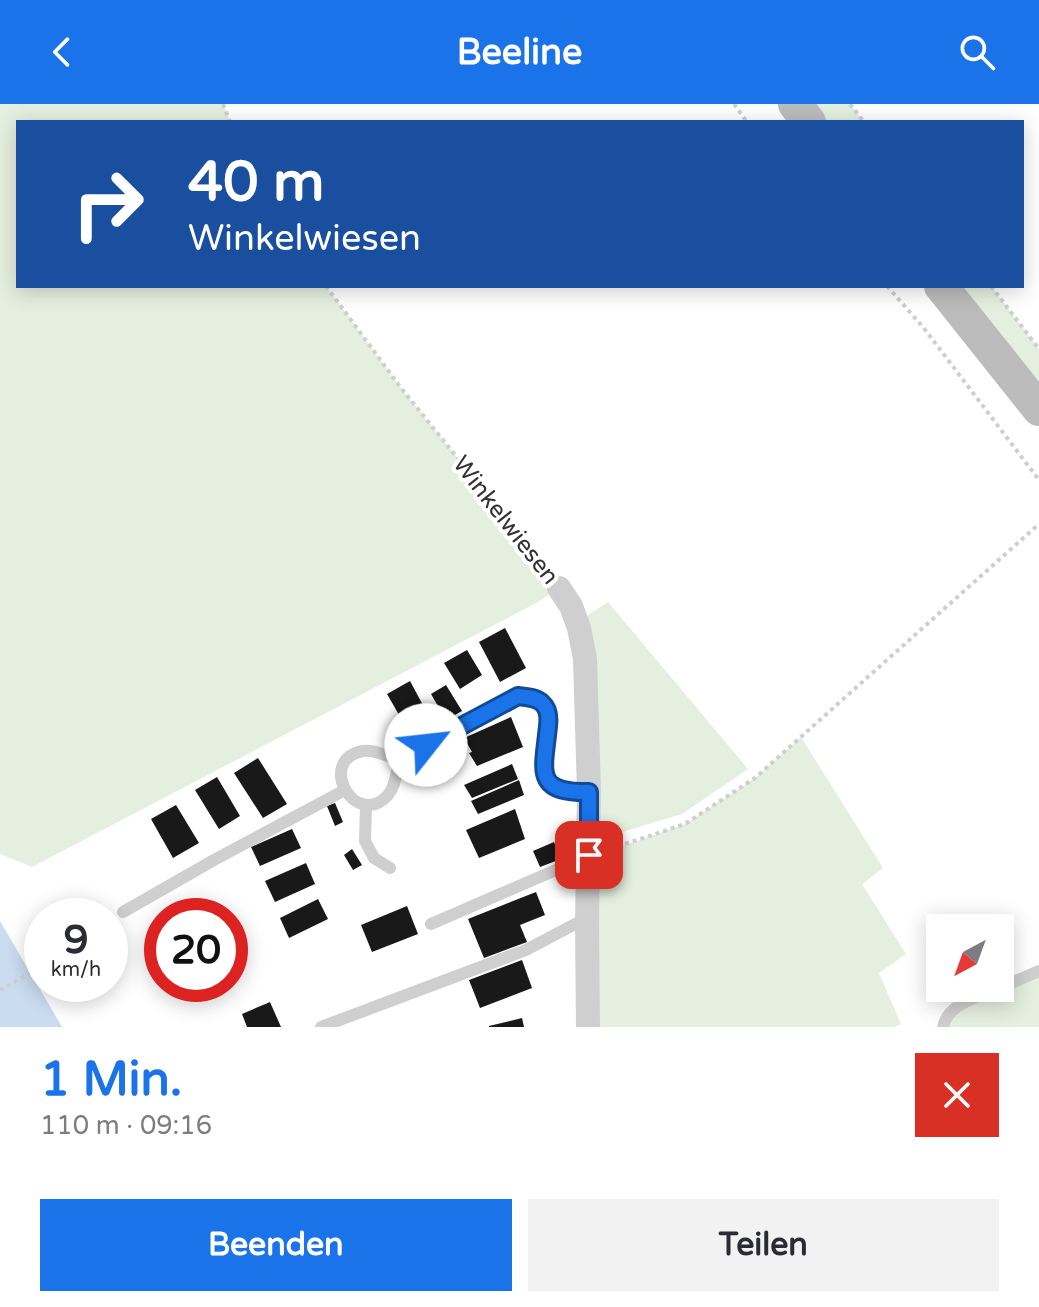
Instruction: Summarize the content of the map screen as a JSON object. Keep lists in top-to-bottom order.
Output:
{
  "streets": {
    "street": ["Winkelwiesen"]
  },
  "north": "bottom left",
  "page": {
    "header": "Beeline",
    "turn": ["40 m", "Winkelwiesen"],
    "speed": "9 km/h",
    "limit": "20",
    "heading": ["1 Min.", "110 m · 09:16"],
    "buttons": ["Beenden", "Teilen"]
  }
}
